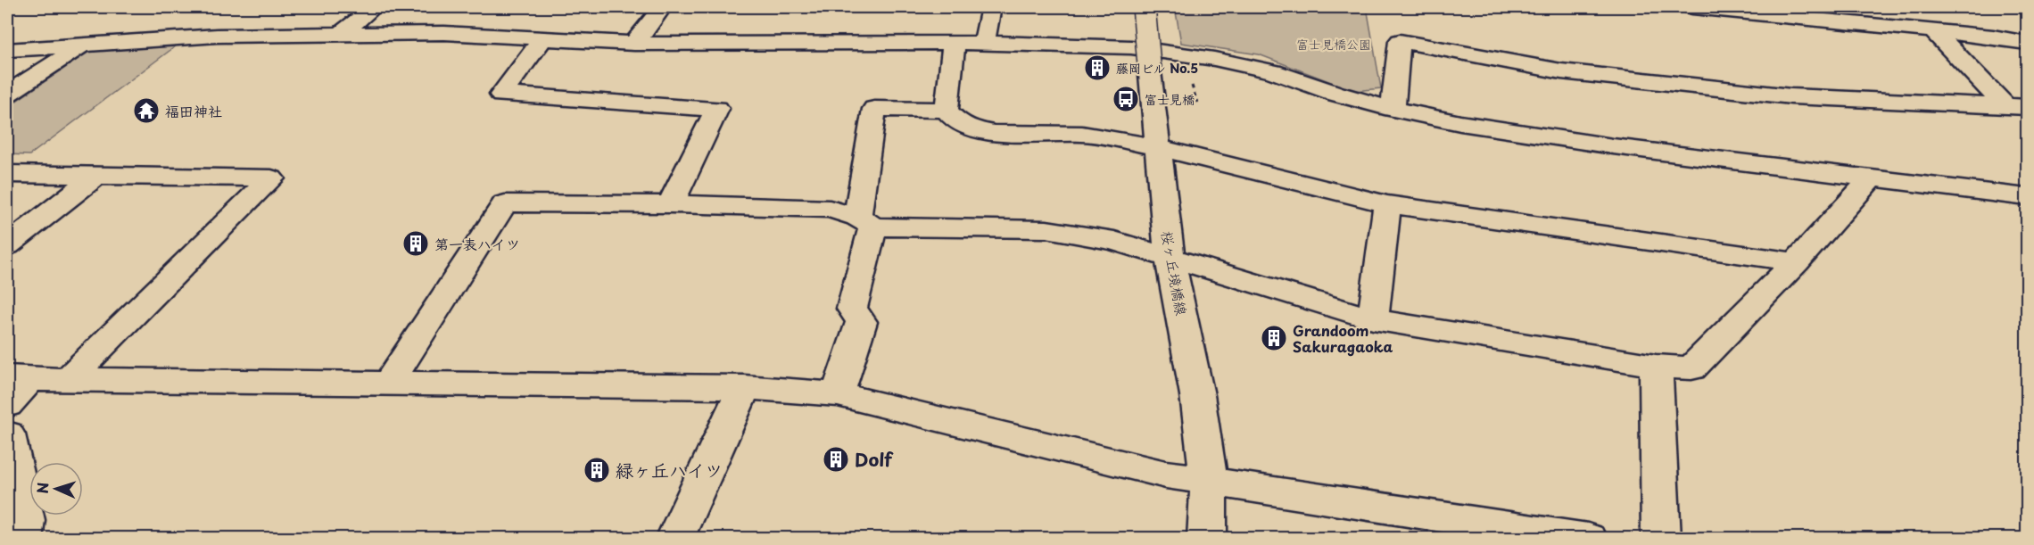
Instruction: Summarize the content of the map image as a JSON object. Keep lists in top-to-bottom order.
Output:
{
  "streets": {
    "street": ["桜ヶ丘境橋線"]
  },
  "parks": ["富士見橋公園"],
  "places": {
    "building": [
      "藤岡ビル No.5",
      "第一表ハイツ",
      "Grandoom Sakuragaoka",
      "Dolf",
      "緑ヶ丘ハイツ"
    ],
    "bus stop": ["富士見橋"],
    "temple": ["福田神社"]
  },
  "north": "left"
}
